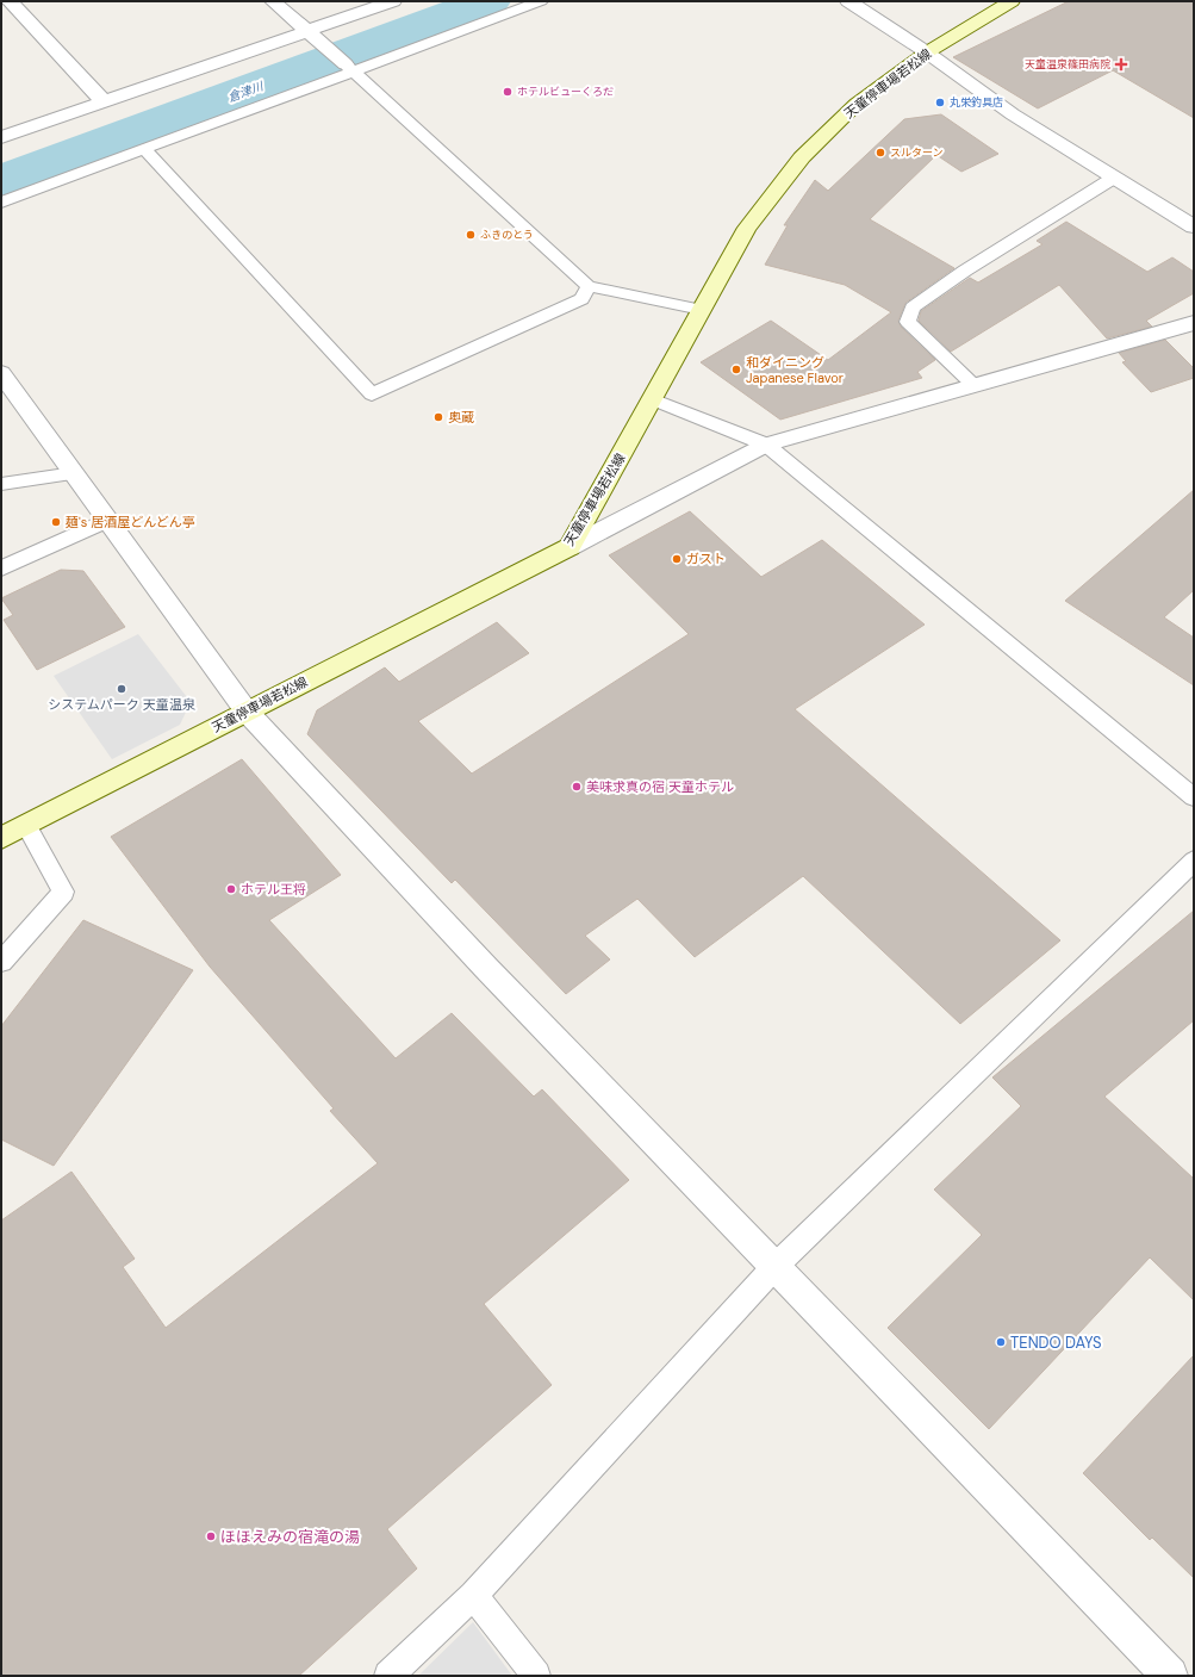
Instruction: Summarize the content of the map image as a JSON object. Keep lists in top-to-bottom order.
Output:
{
  "streets": {
    "main road": ["天童停車場若松線"]
  },
  "water": ["倉津川"],
  "places": {
    "health": ["天童温泉篠田病院"],
    "other": [
      "ホテルビューくろだ",
      "丸栄釣具店",
      "スルターン",
      "ふきのとう",
      "和ダイニング Japanese Flavor",
      "奥蔵",
      "麺's 居酒屋どんどん亭",
      "ガスト",
      "システムパーク 天童温泉",
      "美味求真の宿 天童ホテル",
      "ホテル王将",
      "TENDO DAYS",
      "ほほえみの宿滝の湯"
    ]
  }
}
